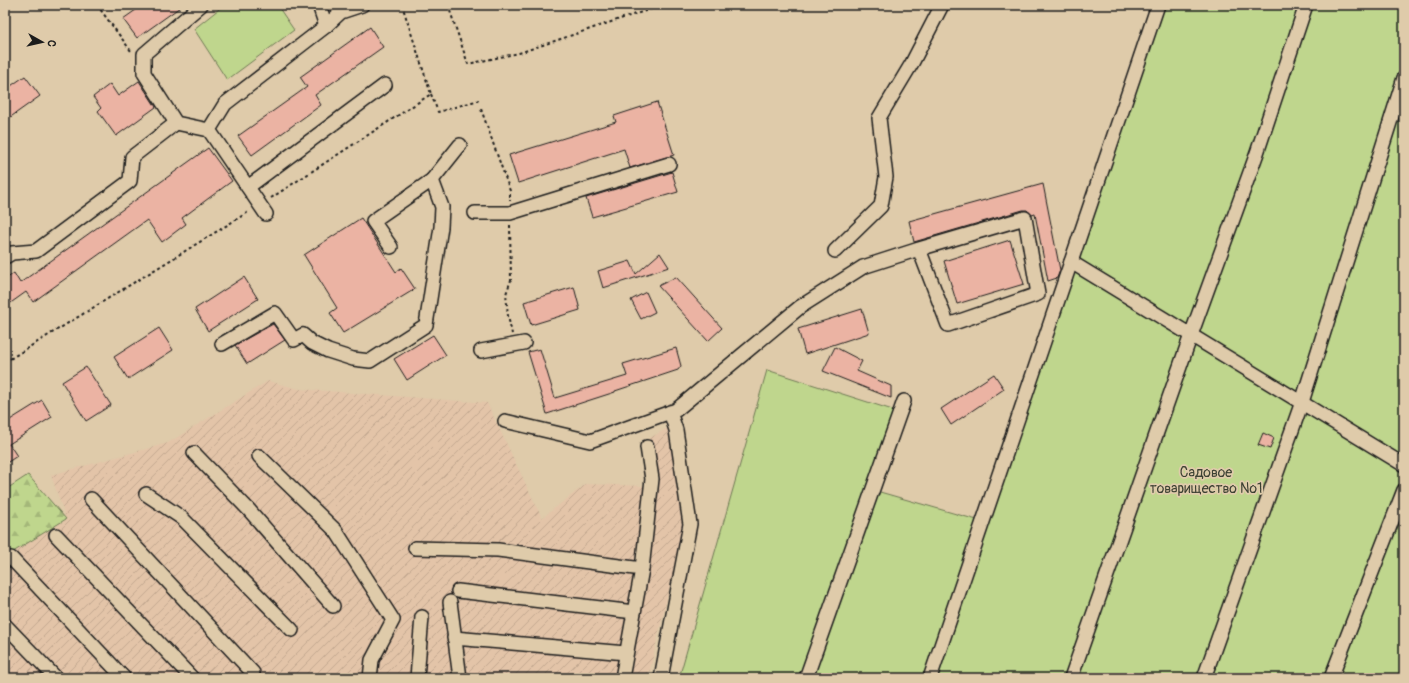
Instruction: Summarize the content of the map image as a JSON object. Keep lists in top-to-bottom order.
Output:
{
  "parks": ["Садовое товарищество №1"],
  "north": "right"
}
